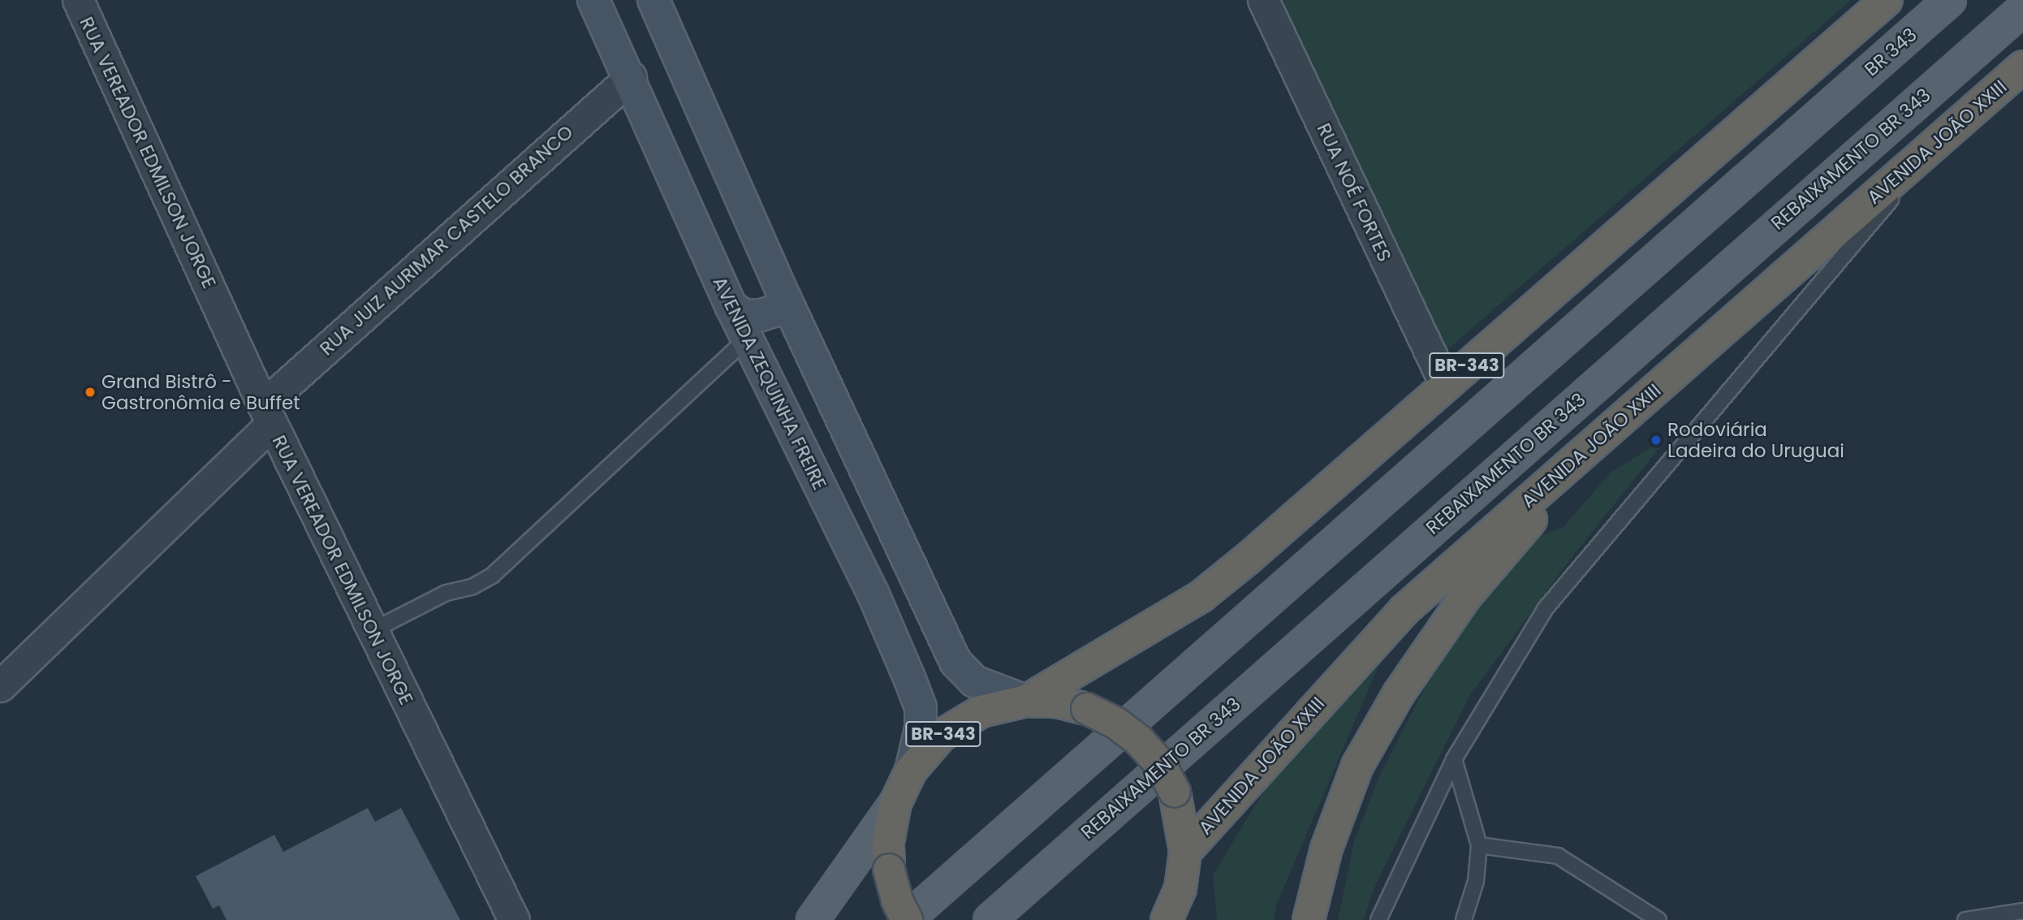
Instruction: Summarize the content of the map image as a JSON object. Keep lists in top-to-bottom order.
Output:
{
  "streets": {
    "highway": ["AVENIDA JOÃO XXIII", "BR-343"],
    "main road": ["BR 343", "REBAIXAMENTO BR 343", "AVENIDA ZEQUINHA FREIRE"],
    "street": ["RUA VEREADOR EDMILSON JORGE", "RUA NOÉ FORTES", "RUA JUIZ AURIMAR CASTELO BRANCO"]
  },
  "crossings": [
    ["BR 343", "BR-343"],
    ["AVENIDA JOÃO XXIII", "BR-343"],
    ["RUA VEREADOR EDMILSON JORGE", "RUA JUIZ AURIMAR CASTELO BRANCO"],
    ["RUA NOÉ FORTES", "BR-343"],
    ["RUA JUIZ AURIMAR CASTELO BRANCO", "AVENIDA ZEQUINHA FREIRE"],
    ["BR-343", "AVENIDA ZEQUINHA FREIRE"]
  ],
  "places": ["Grand Bistrô - Gastronômia e Buffet", "Rodoviária Ladeira do Uruguai"]
}
